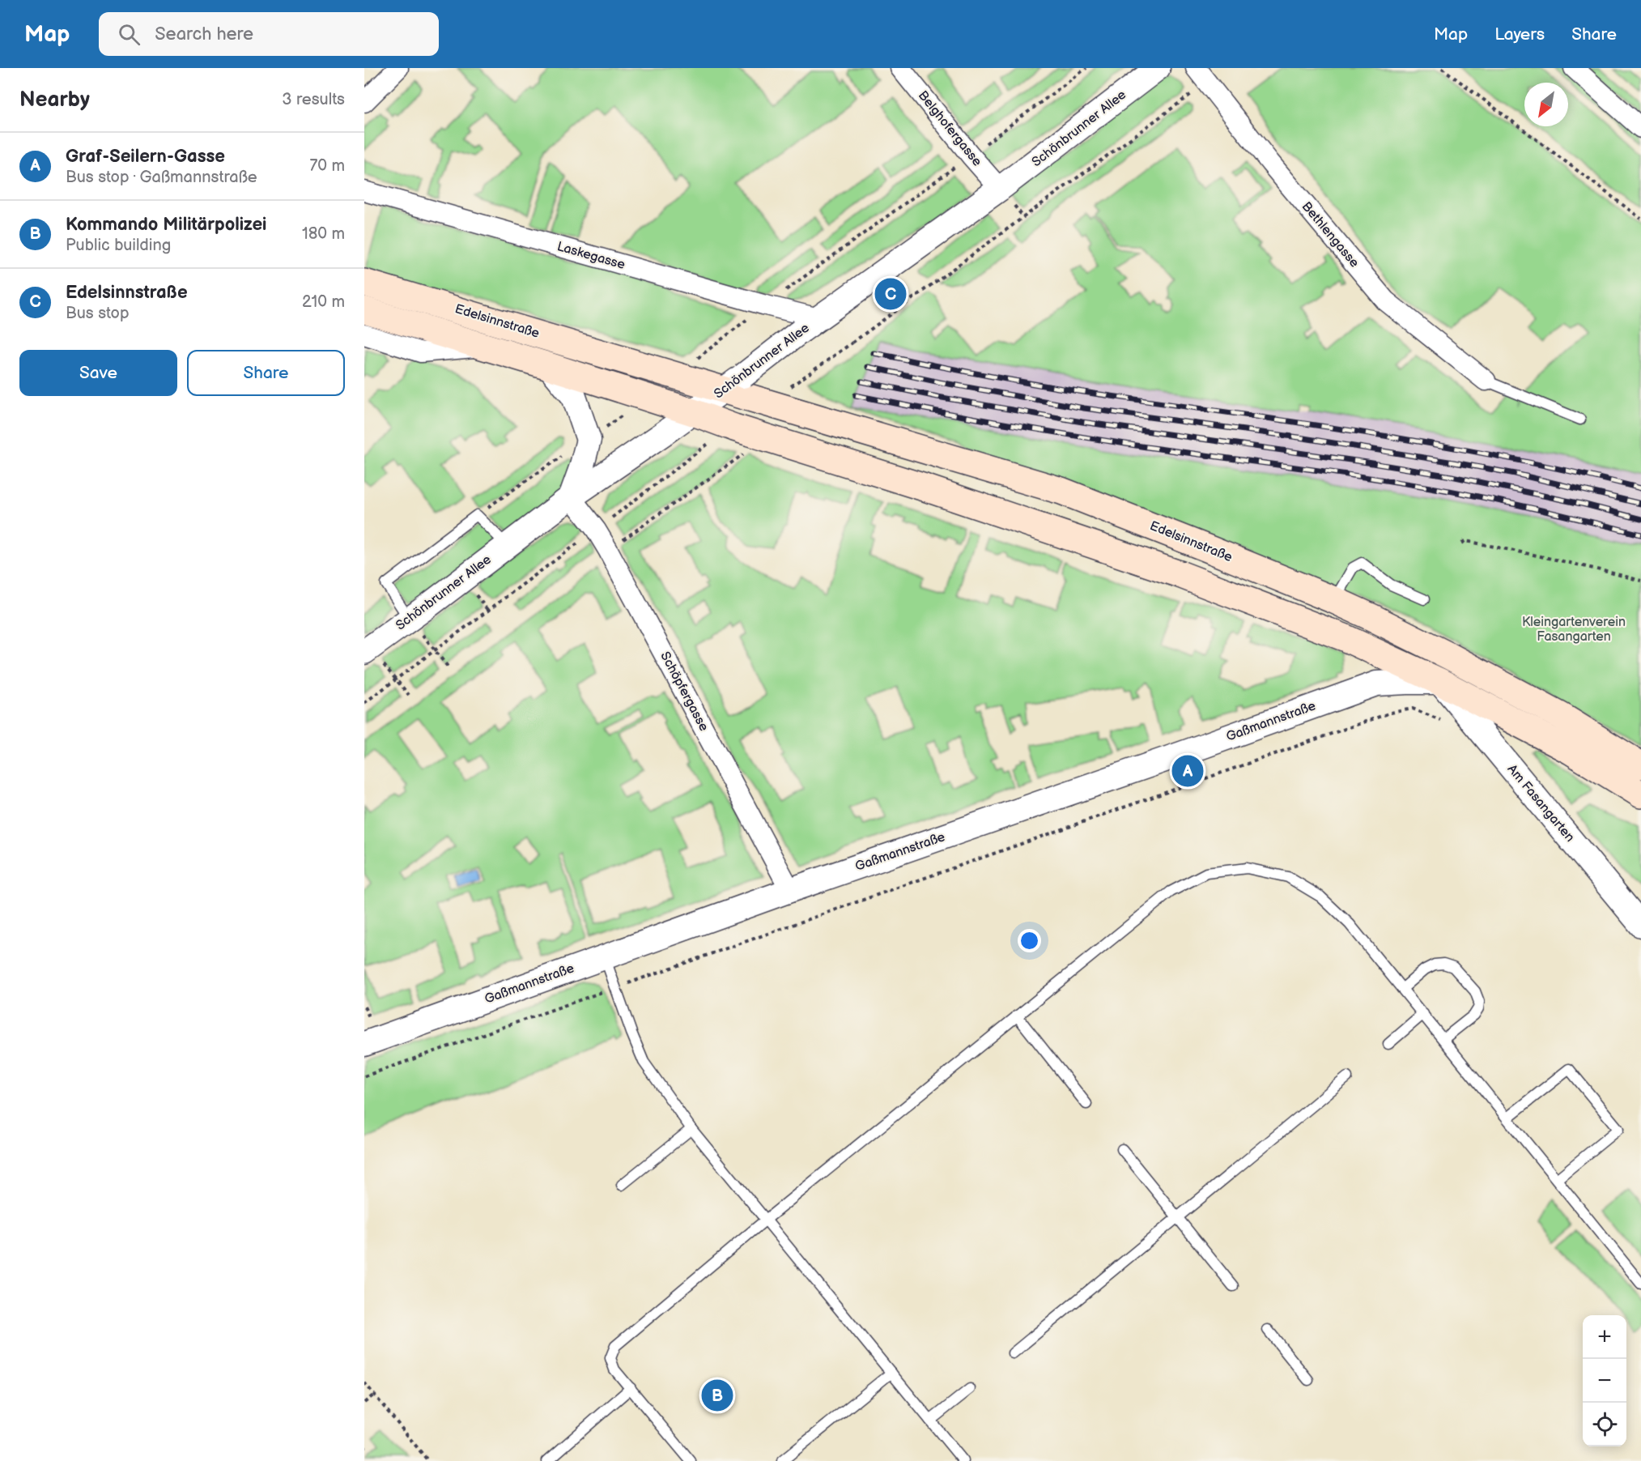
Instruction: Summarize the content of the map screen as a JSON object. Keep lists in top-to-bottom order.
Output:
{
  "streets": {
    "main road": ["Edelsinnstraße"],
    "street": [
      "Belghofergasse",
      "Schönbrunner Allee",
      "Bethlengasse",
      "Laskegasse",
      "Schöpfergasse",
      "Gaßmannstraße",
      "Am Fasangarten"
    ]
  },
  "crossings": [
    ["Belghofergasse", "Schönbrunner Allee"],
    ["Schönbrunner Allee", "Laskegasse"],
    ["Schönbrunner Allee", "Edelsinnstraße"],
    ["Schönbrunner Allee", "Schöpfergasse"],
    ["Edelsinnstraße", "Gaßmannstraße"],
    ["Edelsinnstraße", "Am Fasangarten"],
    ["Schöpfergasse", "Gaßmannstraße"],
    ["Gaßmannstraße", "Am Fasangarten"]
  ],
  "parks": ["Kleingartenverein Fasangarten"],
  "north": "bottom left",
  "page": {
    "header": "Map",
    "search": "Search here",
    "nav": ["Map", "Layers", "Share"],
    "heading": ["Nearby", "3 results"],
    "list": [
      {
        "mark": "A",
        "name": "Graf-Seilern-Gasse",
        "note": "Bus stop · Gaßmannstraße",
        "value": "70 m"
      },
      {
        "mark": "B",
        "name": "Kommando Militärpolizei",
        "note": "Public building",
        "value": "180 m"
      },
      {
        "mark": "C",
        "name": "Edelsinnstraße",
        "note": "Bus stop",
        "value": "210 m"
      }
    ],
    "pins": ["C", "A", "B"],
    "buttons": ["Save", "Share"],
    "map_buttons": ["+", "−"]
  }
}
